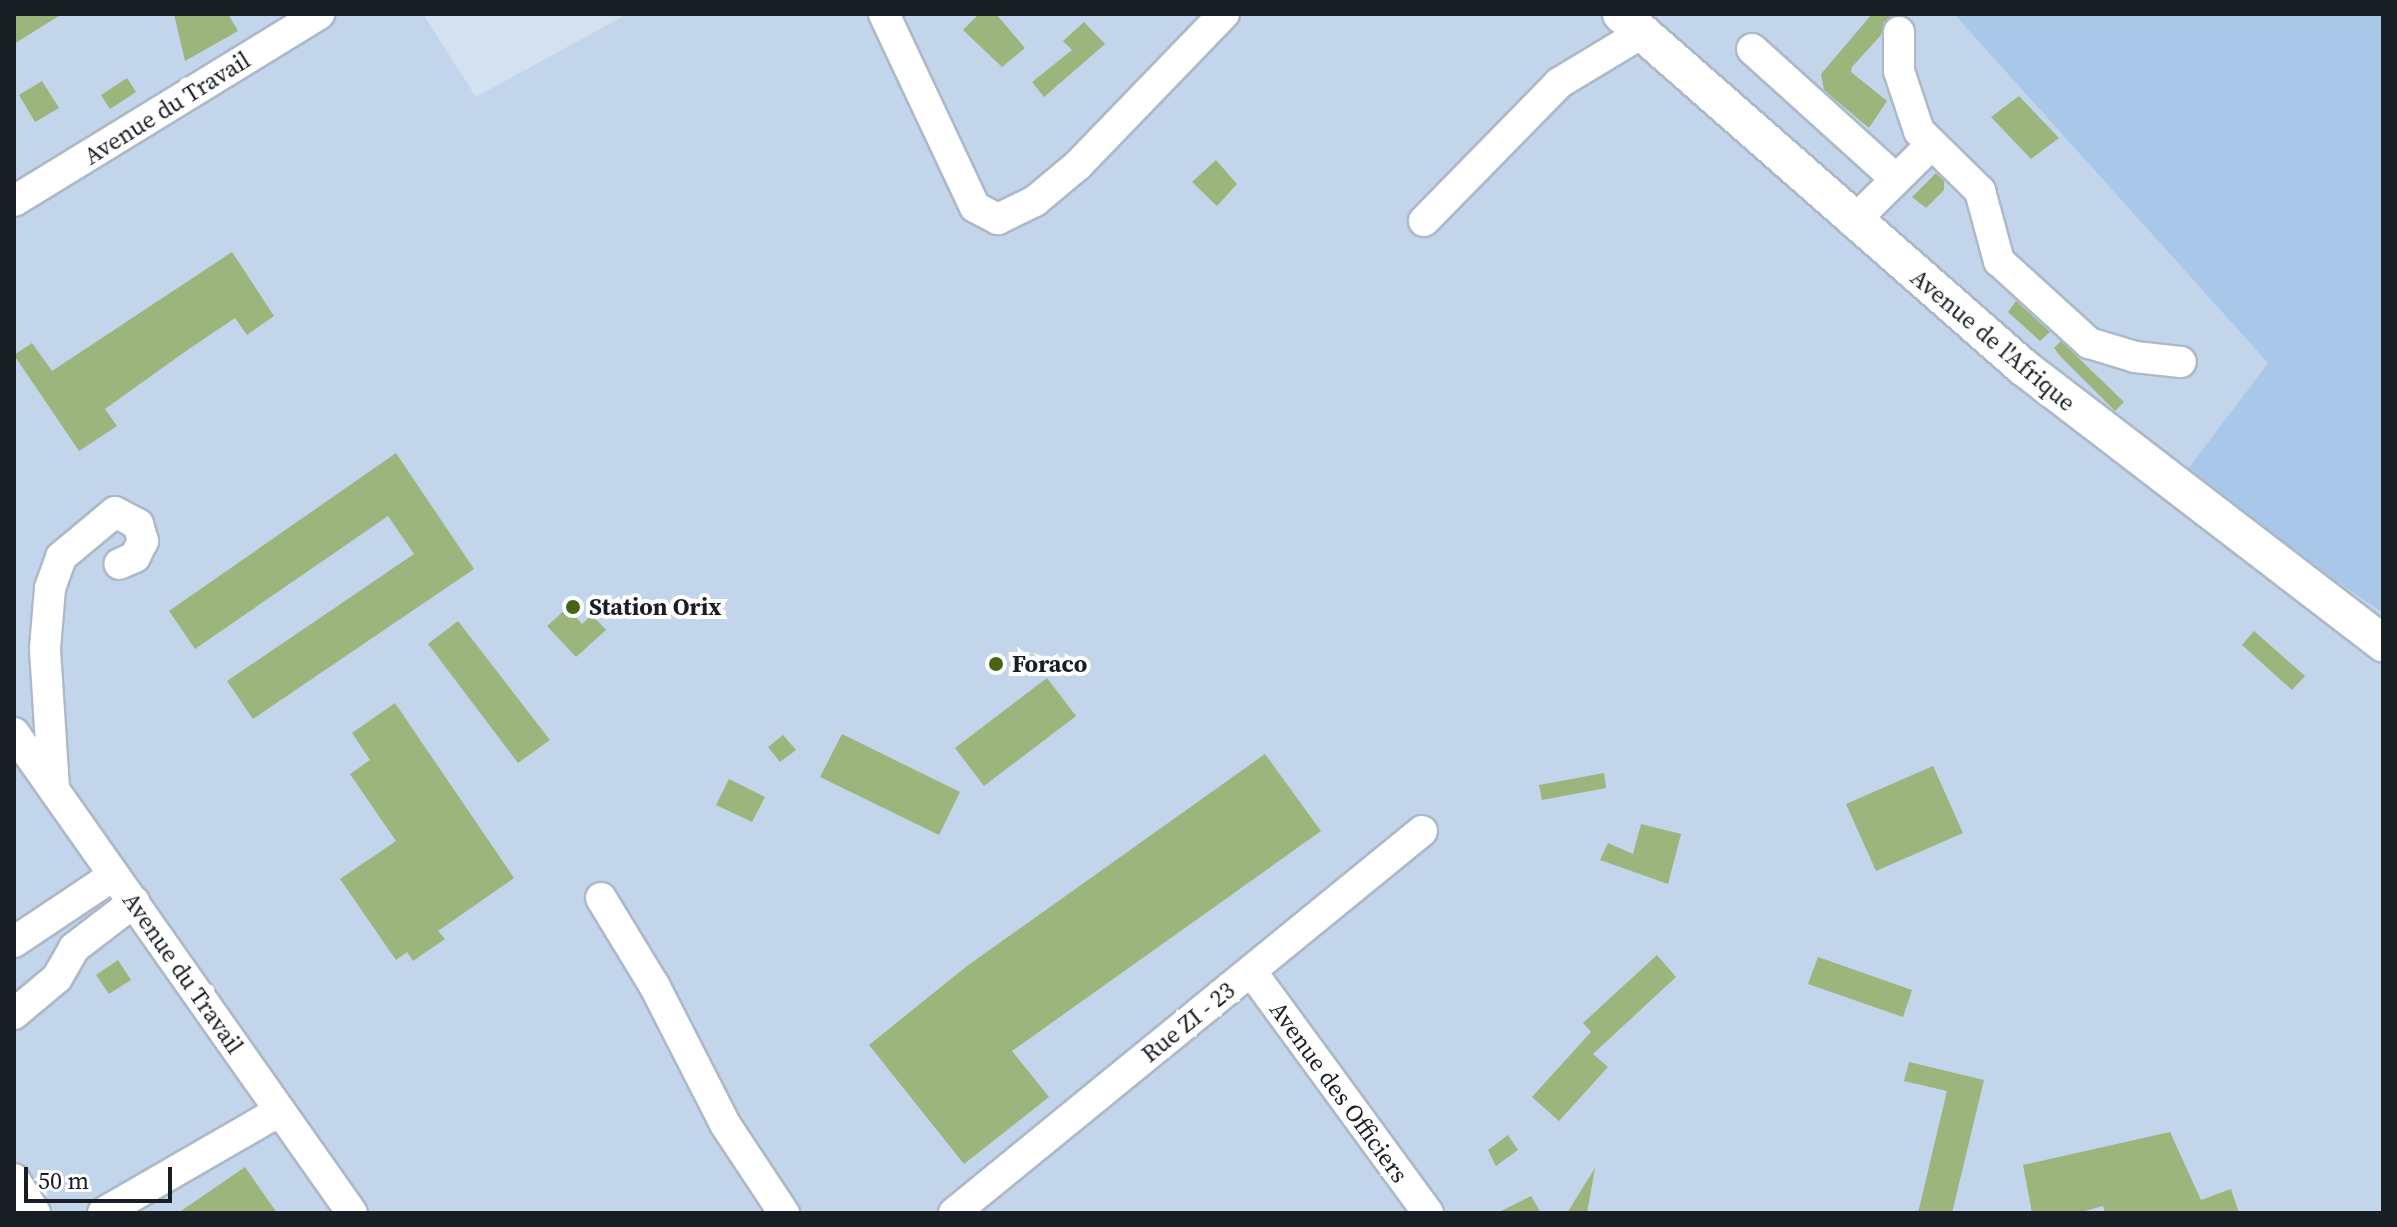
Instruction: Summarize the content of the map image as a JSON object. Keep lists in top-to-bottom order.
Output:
{
  "streets": {
    "main road": ["Avenue de l'Afrique"],
    "street": ["Avenue du Travail", "Rue ZI - 23", "Avenue des Officiers"]
  },
  "crossings": [
    ["Rue ZI - 23", "Avenue des Officiers"]
  ],
  "places": ["Station Orix", "Foraco"],
  "scale_bar": "50 m"
}
